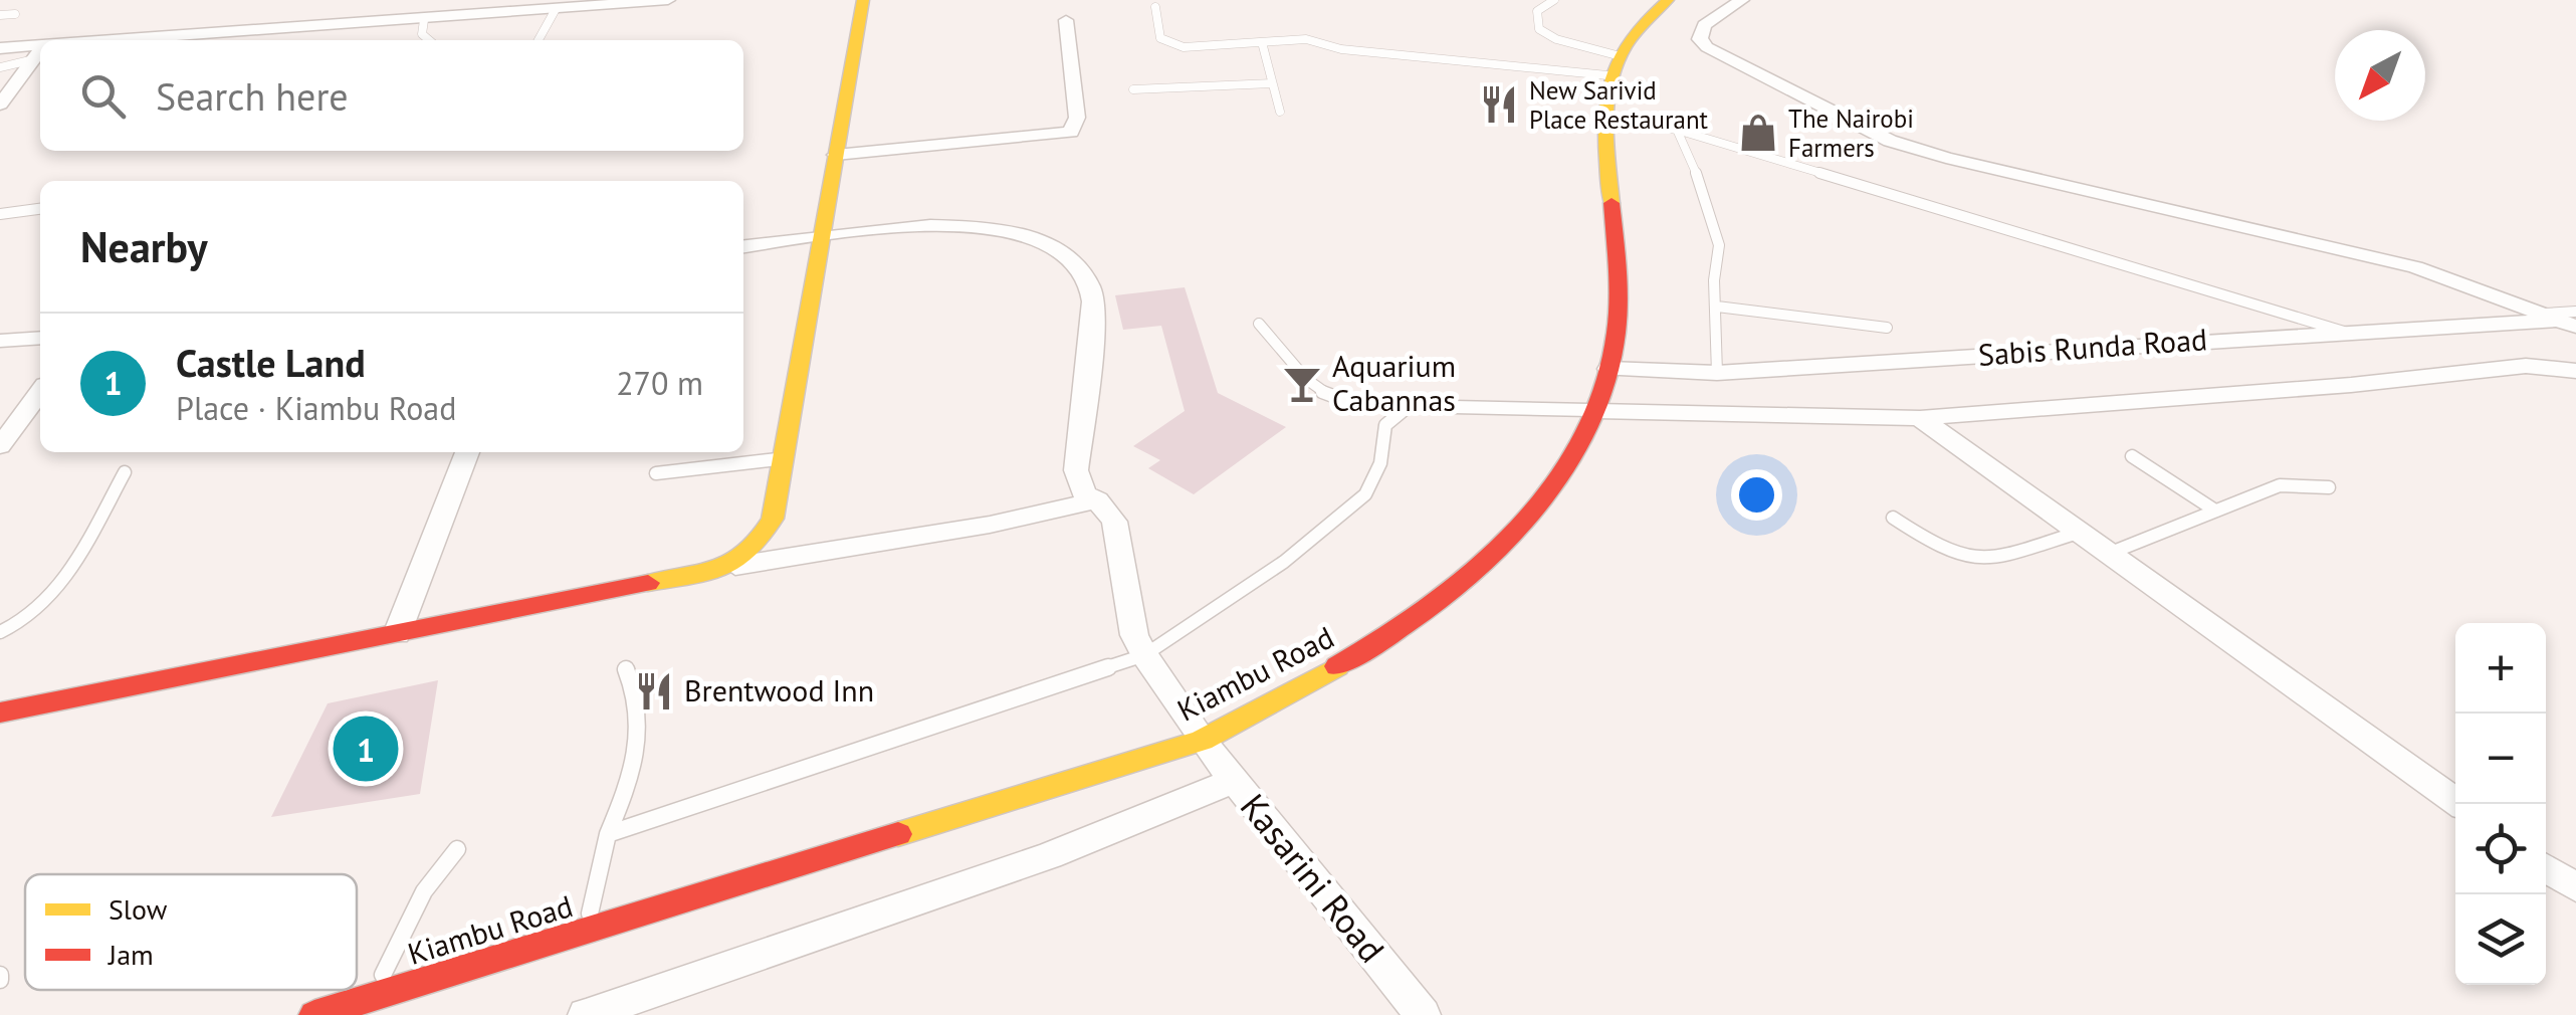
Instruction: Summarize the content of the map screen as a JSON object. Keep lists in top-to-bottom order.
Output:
{
  "streets": {
    "main road": ["Kiambu Road"],
    "street": ["Sabis Runda Road", "Kasarini Road"]
  },
  "crossings": [
    ["Sabis Runda Road", "Kiambu Road"],
    ["Kiambu Road", "Kasarini Road"]
  ],
  "places": {
    "restaurant": ["New Sarivid Place Restaurant", "Brentwood Inn"],
    "shop": ["The Nairobi Farmers"],
    "bar": ["Aquarium Cabannas"]
  },
  "legend": ["Slow", "Jam"],
  "north": "bottom left",
  "page": {
    "search": "Search here",
    "heading": "Nearby",
    "list": [
      {
        "mark": "1",
        "name": "Castle Land",
        "note": "Place · Kiambu Road",
        "value": "270 m"
      }
    ],
    "map_buttons": ["+", "−"],
    "pins": "1"
  }
}
